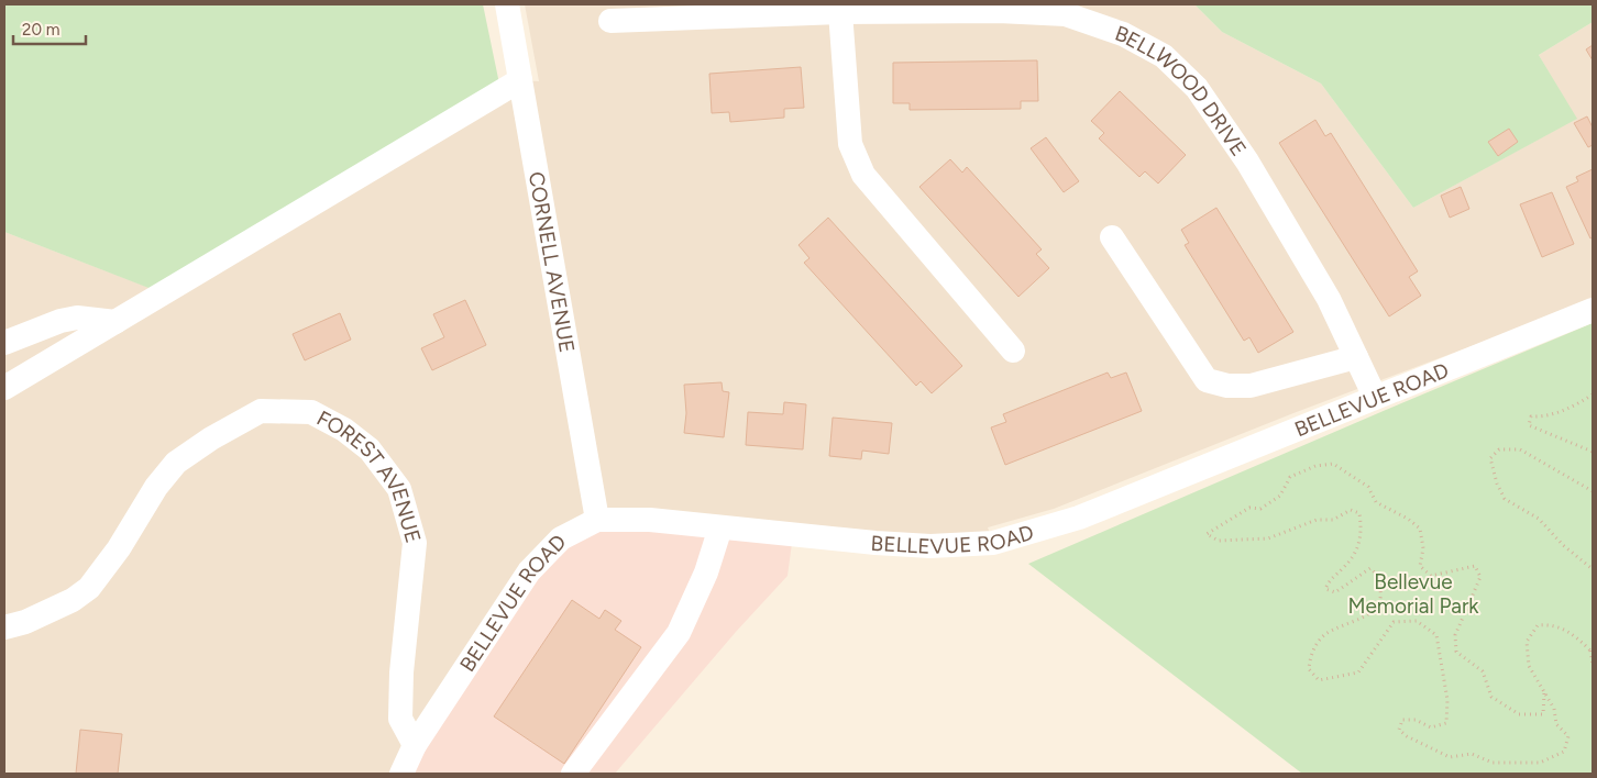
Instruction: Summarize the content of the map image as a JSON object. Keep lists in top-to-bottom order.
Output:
{
  "streets": {
    "street": [
      "BELLWOOD DRIVE",
      "CORNELL AVENUE",
      "BELLEVUE ROAD",
      "FOREST AVENUE"
    ]
  },
  "crossings": [
    ["BELLWOOD DRIVE", "BELLEVUE ROAD"],
    ["CORNELL AVENUE", "BELLEVUE ROAD"],
    ["BELLEVUE ROAD", "FOREST AVENUE"]
  ],
  "parks": ["Bellevue Memorial Park"],
  "scale_bar": "20 m"
}
